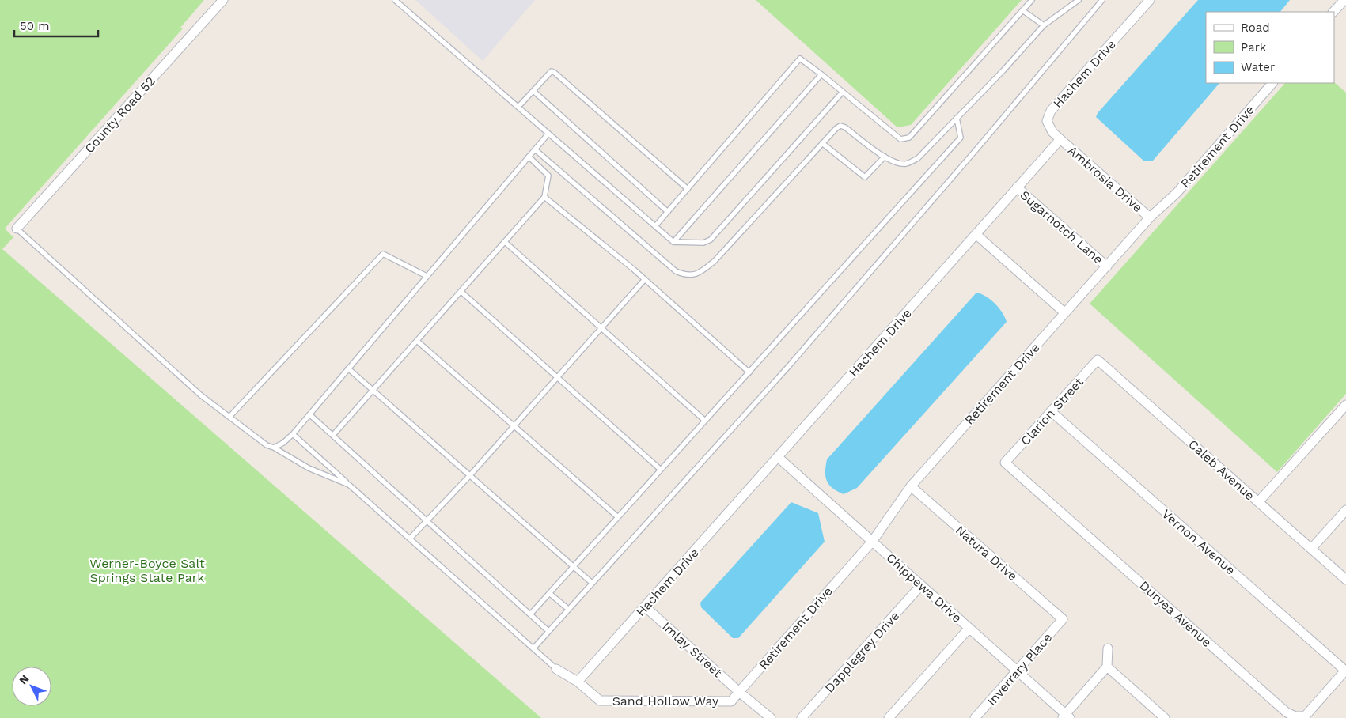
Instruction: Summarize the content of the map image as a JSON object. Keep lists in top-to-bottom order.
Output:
{
  "streets": {
    "street": [
      "Hachem Drive",
      "County Road 52",
      "Retirement Drive",
      "Ambrosia Drive",
      "Sugarnotch Lane",
      "Clarion Street",
      "Caleb Avenue",
      "Vernon Avenue",
      "Natura Drive",
      "Chippewa Drive",
      "Duryea Avenue",
      "Imlay Street",
      "Dapplegrey Drive",
      "Inverrary Place",
      "Sand Hollow Way"
    ]
  },
  "crossings": [
    ["Hachem Drive", "Ambrosia Drive"],
    ["Hachem Drive", "Sugarnotch Lane"],
    ["Hachem Drive", "Chippewa Drive"],
    ["Hachem Drive", "Imlay Street"],
    ["Hachem Drive", "Sand Hollow Way"],
    ["Retirement Drive", "Ambrosia Drive"],
    ["Retirement Drive", "Sugarnotch Lane"],
    ["Retirement Drive", "Natura Drive"],
    ["Retirement Drive", "Chippewa Drive"],
    ["Retirement Drive", "Imlay Street"],
    ["Retirement Drive", "Sand Hollow Way"],
    ["Clarion Street", "Caleb Avenue"],
    ["Clarion Street", "Vernon Avenue"],
    ["Clarion Street", "Duryea Avenue"],
    ["Vernon Avenue", "Duryea Avenue"],
    ["Natura Drive", "Inverrary Place"],
    ["Chippewa Drive", "Dapplegrey Drive"],
    ["Chippewa Drive", "Inverrary Place"],
    ["Imlay Street", "Sand Hollow Way"]
  ],
  "parks": ["Werner-Boyce Salt Springs State Park"],
  "legend": ["Road", "Park", "Water"],
  "scale_bar": "50 m",
  "north": "top left"
}
